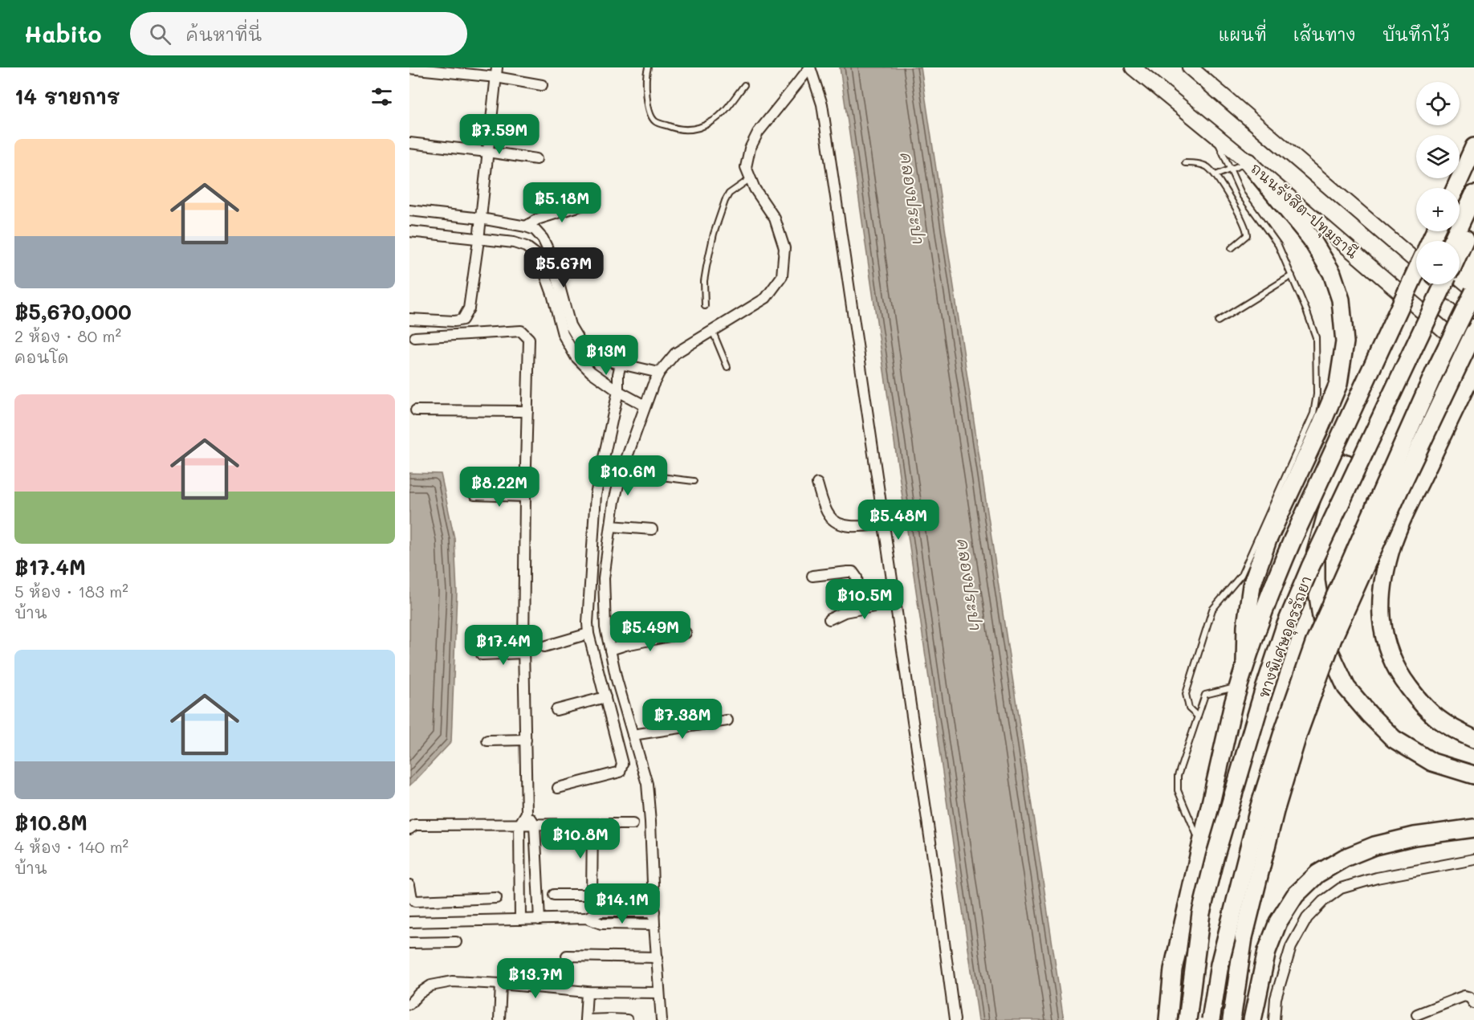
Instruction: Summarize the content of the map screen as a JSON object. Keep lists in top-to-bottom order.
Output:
{
  "streets": {
    "highway": ["ทางพิเศษอุดรรัถยา"],
    "main road": ["ถนนรังสิต-ปทุมธานี"]
  },
  "water": ["คลองประปา"],
  "page": {
    "header": "Habito",
    "search": "ค้นหาที่นี่",
    "nav": ["แผนที่", "เส้นทาง", "บันทึกไว้"],
    "heading": "14 รายการ",
    "map_buttons": ["+", "−"],
    "price": [
      "฿7.59M",
      "฿5.18M",
      "฿5.67M",
      "฿13M",
      "฿10.6M",
      "฿8.22M",
      "฿5.48M",
      "฿10.5M",
      "฿5.49M",
      "฿17.4M",
      "฿7.38M",
      "฿10.8M",
      "฿14.1M",
      "฿13.7M"
    ],
    "list": [
      {
        "name": "฿5,670,000",
        "note": "2 ห้อง · 80 m² · คอนโด"
      },
      {
        "name": "฿17.4M",
        "note": "5 ห้อง · 183 m² · บ้าน"
      },
      {
        "name": "฿10.8M",
        "note": "4 ห้อง · 140 m² · บ้าน"
      }
    ]
  }
}
